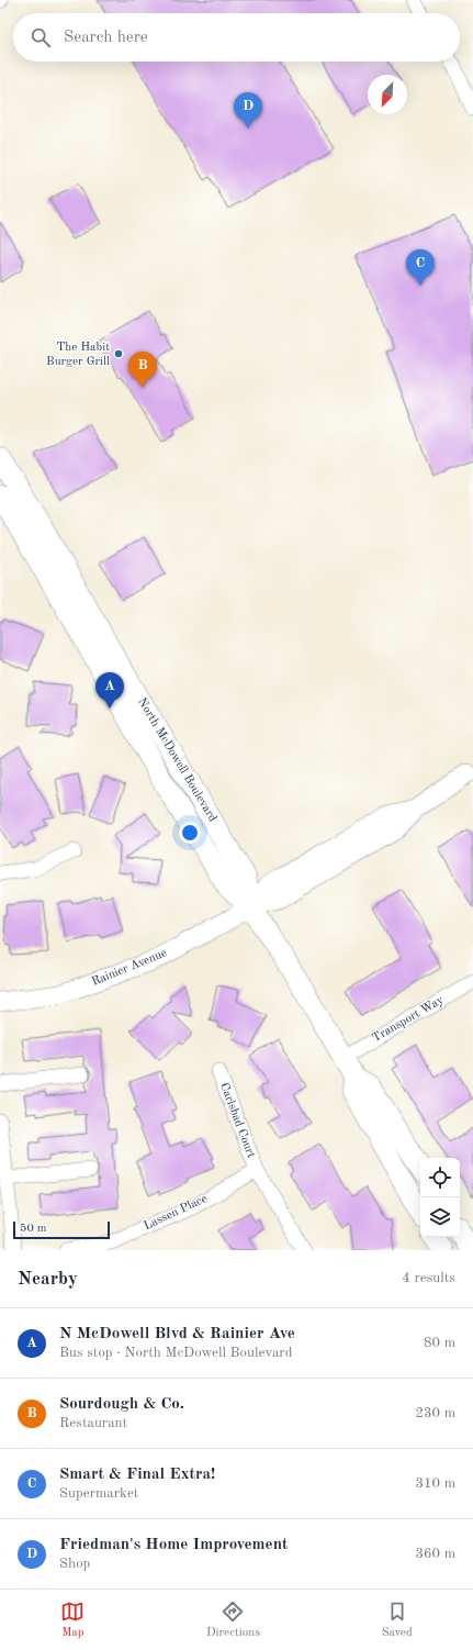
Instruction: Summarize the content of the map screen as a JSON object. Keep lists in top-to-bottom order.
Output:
{
  "streets": {
    "main road": ["North McDowell Boulevard"],
    "street": [
      "Rainier Avenue",
      "Transport Way",
      "Carlsbad Court",
      "Lassen Place"
    ]
  },
  "crossings": [
    ["North McDowell Boulevard", "Rainier Avenue"],
    ["North McDowell Boulevard", "Transport Way"],
    ["Carlsbad Court", "Lassen Place"]
  ],
  "places": ["The Habit Burger Grill"],
  "scale_bar": "50 m",
  "north": "bottom left",
  "page": {
    "search": "Search here",
    "pins": [
      "D",
      "C",
      "B",
      "A"
    ],
    "scale": "50 m",
    "heading": ["Nearby", "4 results"],
    "list": [
      {
        "mark": "A",
        "name": "N McDowell Blvd & Rainier Ave",
        "note": "Bus stop · North McDowell Boulevard",
        "value": "80 m"
      },
      {
        "mark": "B",
        "name": "Sourdough & Co.",
        "note": "Restaurant",
        "value": "230 m"
      },
      {
        "mark": "C",
        "name": "Smart & Final Extra!",
        "note": "Supermarket",
        "value": "310 m"
      },
      {
        "mark": "D",
        "name": "Friedman's Home Improvement",
        "note": "Shop",
        "value": "360 m"
      }
    ],
    "nav": ["Map", "Directions", "Saved"]
  }
}
